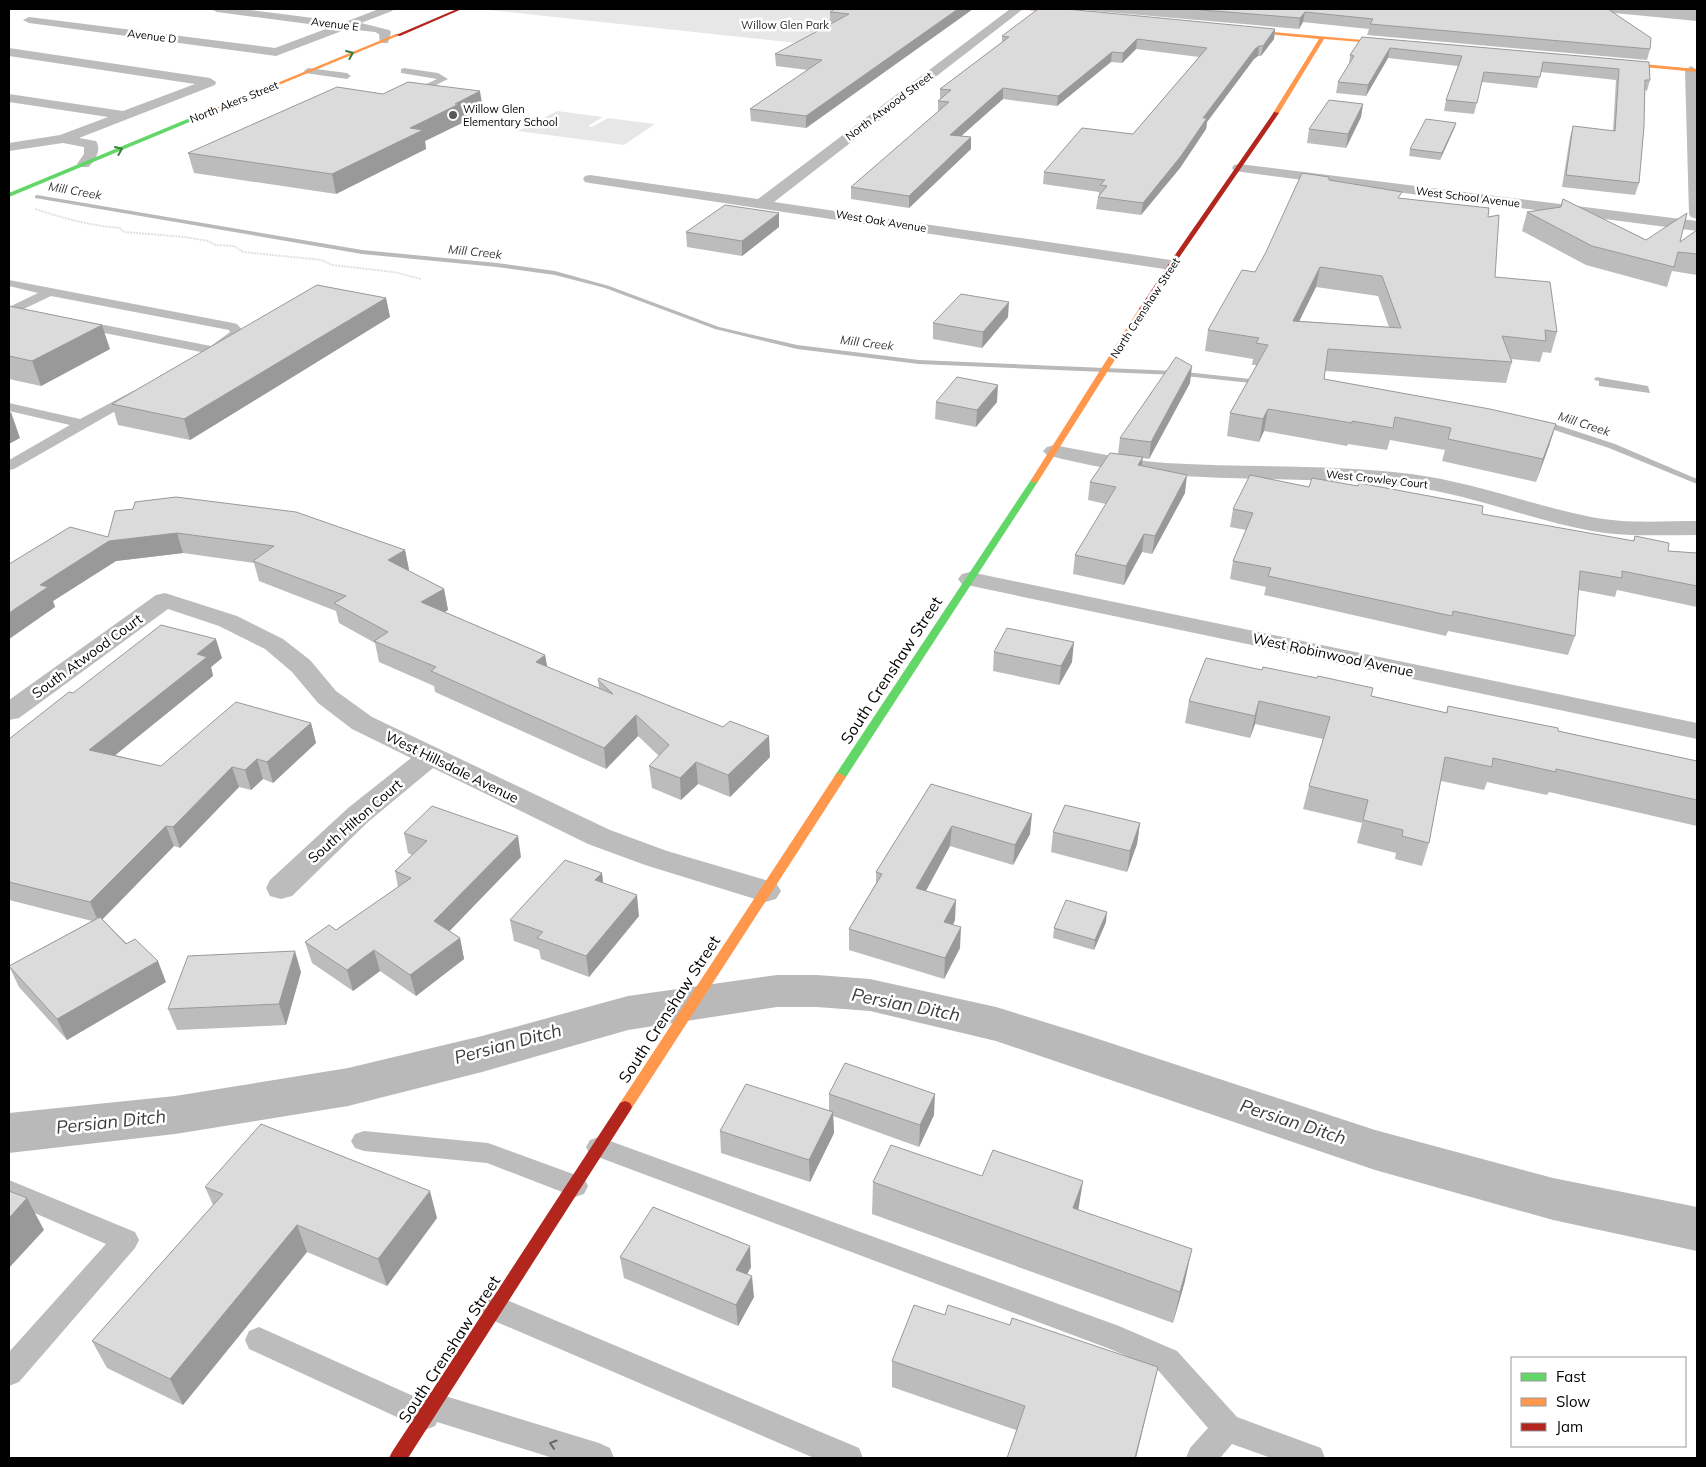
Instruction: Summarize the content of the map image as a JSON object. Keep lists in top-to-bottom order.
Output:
{
  "streets": {
    "street": [
      "Avenue E",
      "Avenue D",
      "North Akers Street",
      "North Atwood Street",
      "West School Avenue",
      "West Oak Avenue",
      "North Crenshaw Street",
      "West Crowley Court",
      "West Robinwood Avenue",
      "South Atwood Court",
      "South Crenshaw Street",
      "West Hillsdale Avenue",
      "South Hilton Court"
    ]
  },
  "crossings": [
    ["Avenue E", "Avenue D"],
    ["Avenue E", "North Akers Street"],
    ["North Atwood Street", "West Oak Avenue"],
    ["West School Avenue", "North Crenshaw Street"],
    ["West Oak Avenue", "North Crenshaw Street"],
    ["North Crenshaw Street", "West Crowley Court"],
    ["North Crenshaw Street", "West Robinwood Avenue"],
    ["North Crenshaw Street", "South Crenshaw Street"],
    ["West Robinwood Avenue", "South Crenshaw Street"],
    ["South Atwood Court", "West Hillsdale Avenue"],
    ["South Crenshaw Street", "West Hillsdale Avenue"],
    ["West Hillsdale Avenue", "South Hilton Court"]
  ],
  "water": ["Mill Creek", "Persian Ditch"],
  "parks": ["Willow Glen Park"],
  "places": ["Willow Glen Elementary School"],
  "legend": ["Fast", "Slow", "Jam"]
}
